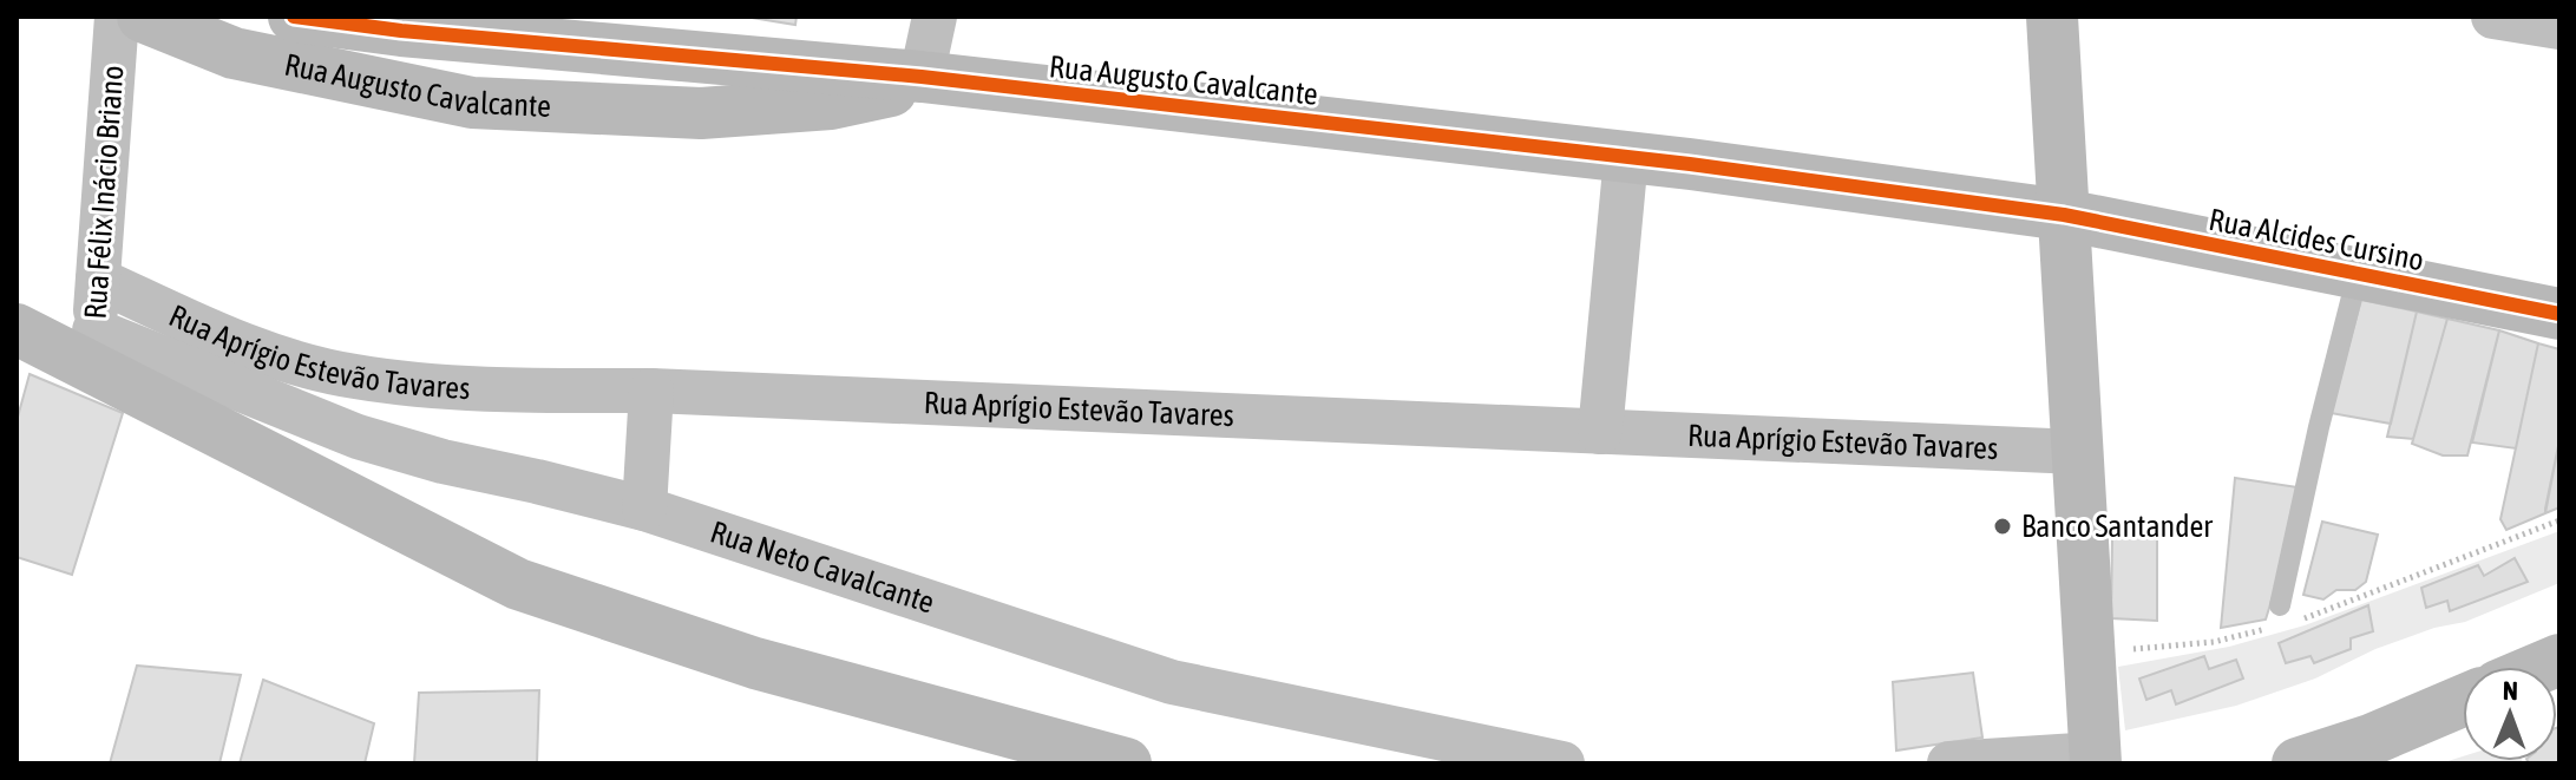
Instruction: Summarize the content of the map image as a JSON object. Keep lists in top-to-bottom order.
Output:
{
  "streets": {
    "street": [
      "Rua Augusto Cavalcante",
      "Rua Félix Inácio Briano",
      "Rua Alcides Cursino",
      "Rua Aprígio Estevão Tavares",
      "Rua Neto Cavalcante"
    ]
  },
  "crossings": [
    ["Rua Augusto Cavalcante", "Rua Alcides Cursino"],
    ["Rua Félix Inácio Briano", "Rua Aprígio Estevão Tavares"],
    ["Rua Félix Inácio Briano", "Rua Neto Cavalcante"]
  ],
  "places": ["Banco Santander"],
  "north": "top"
}
